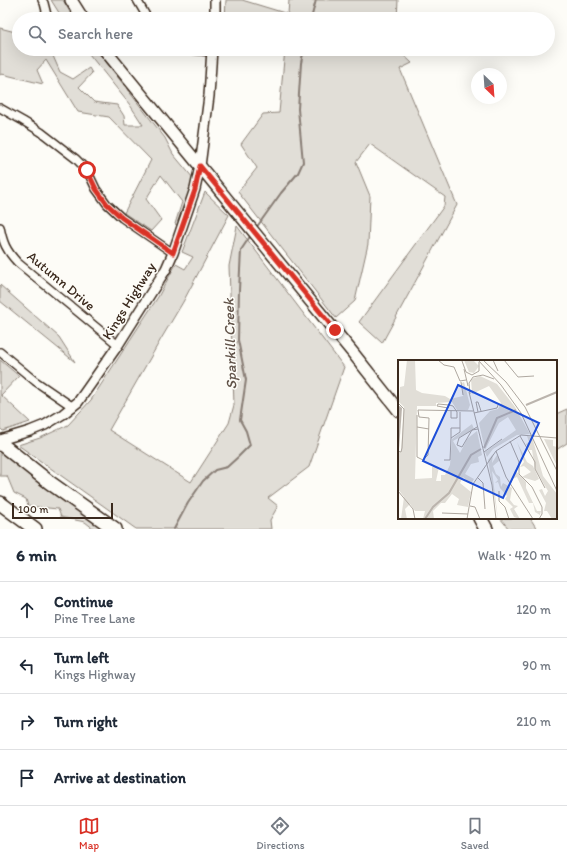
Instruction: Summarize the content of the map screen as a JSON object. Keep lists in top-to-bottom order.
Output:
{
  "streets": {
    "street": ["Autumn Drive", "Kings Highway"]
  },
  "crossings": [
    ["Autumn Drive", "Kings Highway"]
  ],
  "water": ["Sparkill Creek"],
  "scale_bar": "100 m",
  "north": "bottom right",
  "page": {
    "search": "Search here",
    "scale": "100 m",
    "heading": ["6 min", "Walk · 420 m"],
    "list": [
      ["Continue", "Pine Tree Lane", "120 m"],
      ["Turn left", "Kings Highway", "90 m"],
      ["Turn right", "210 m"],
      "Arrive at destination"
    ],
    "nav": ["Map", "Directions", "Saved"]
  }
}
